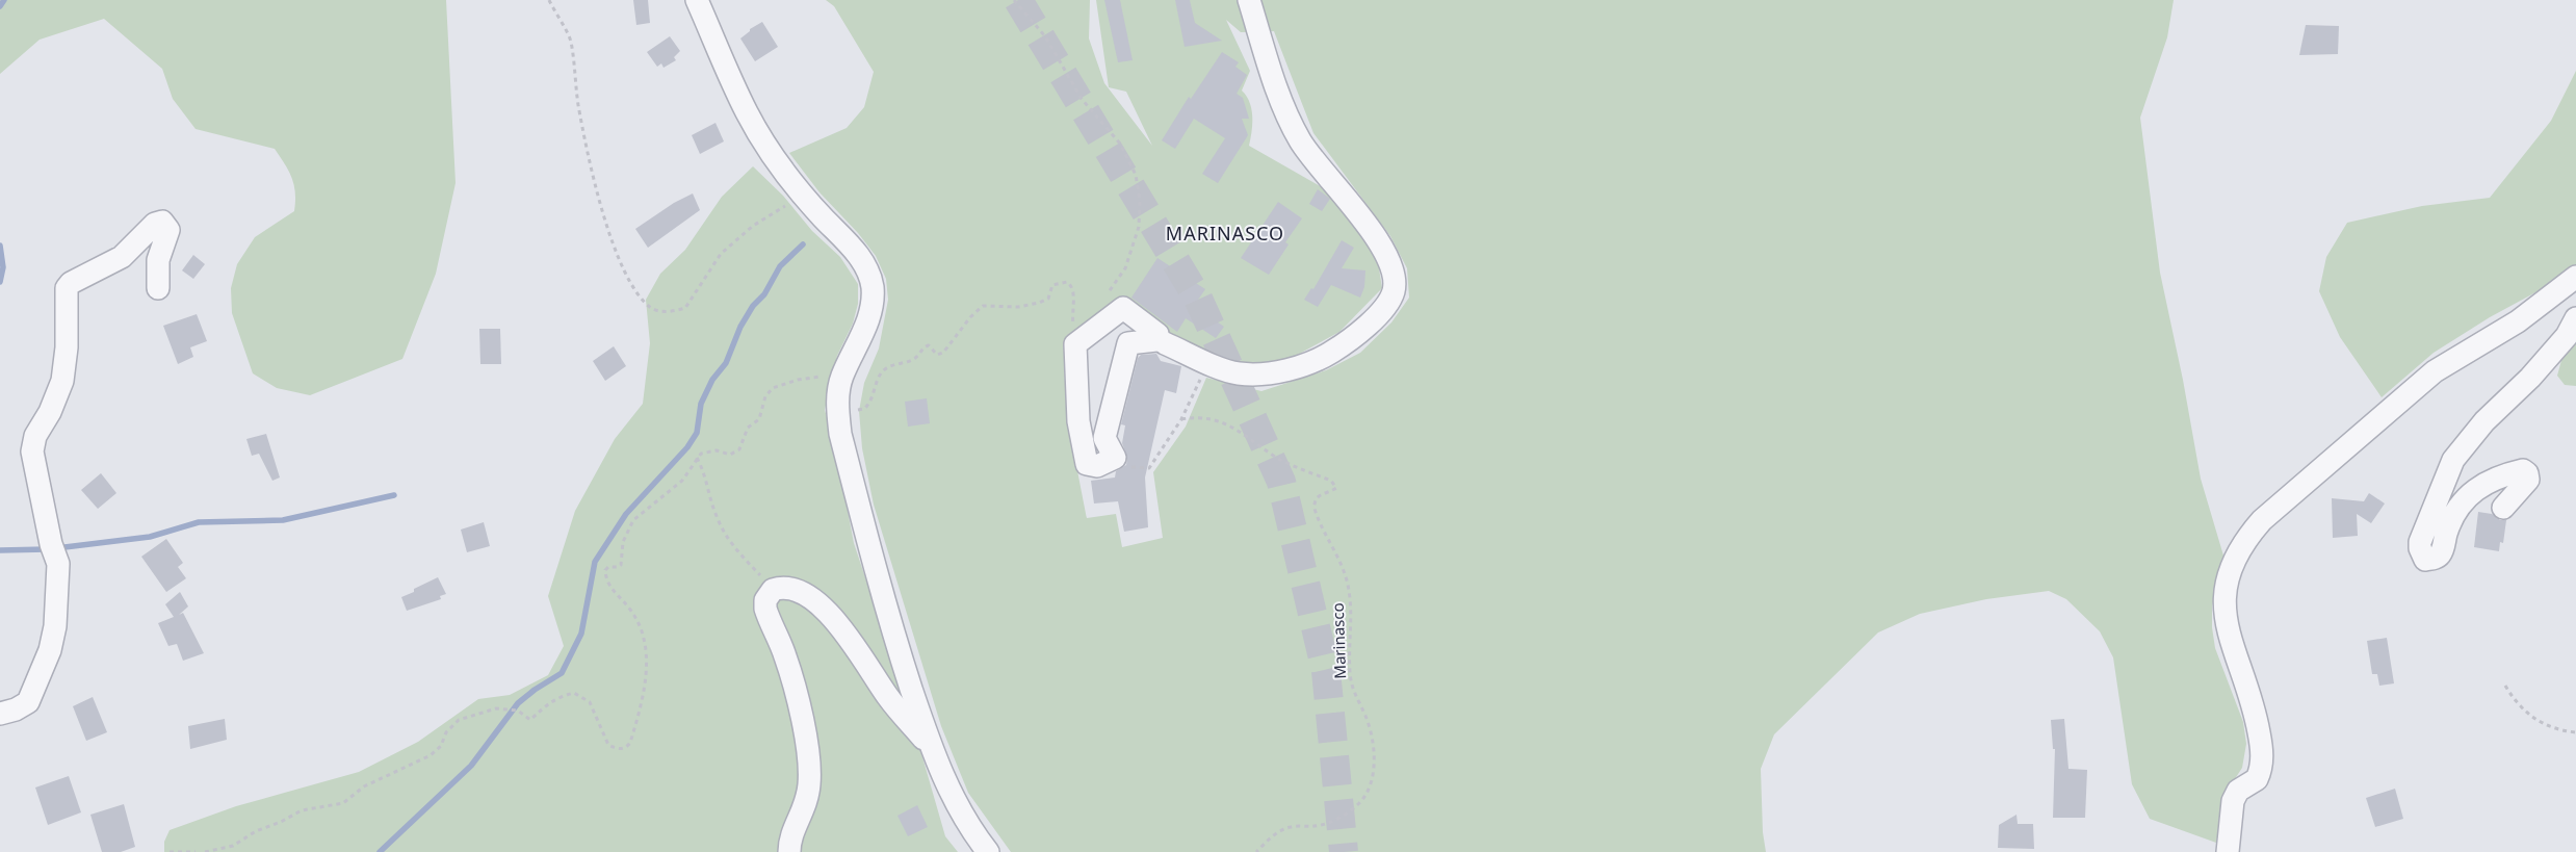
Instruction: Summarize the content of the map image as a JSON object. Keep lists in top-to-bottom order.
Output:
{
  "streets": {
    "path": ["Marinasco"]
  },
  "districts": ["MARINASCO"]
}
